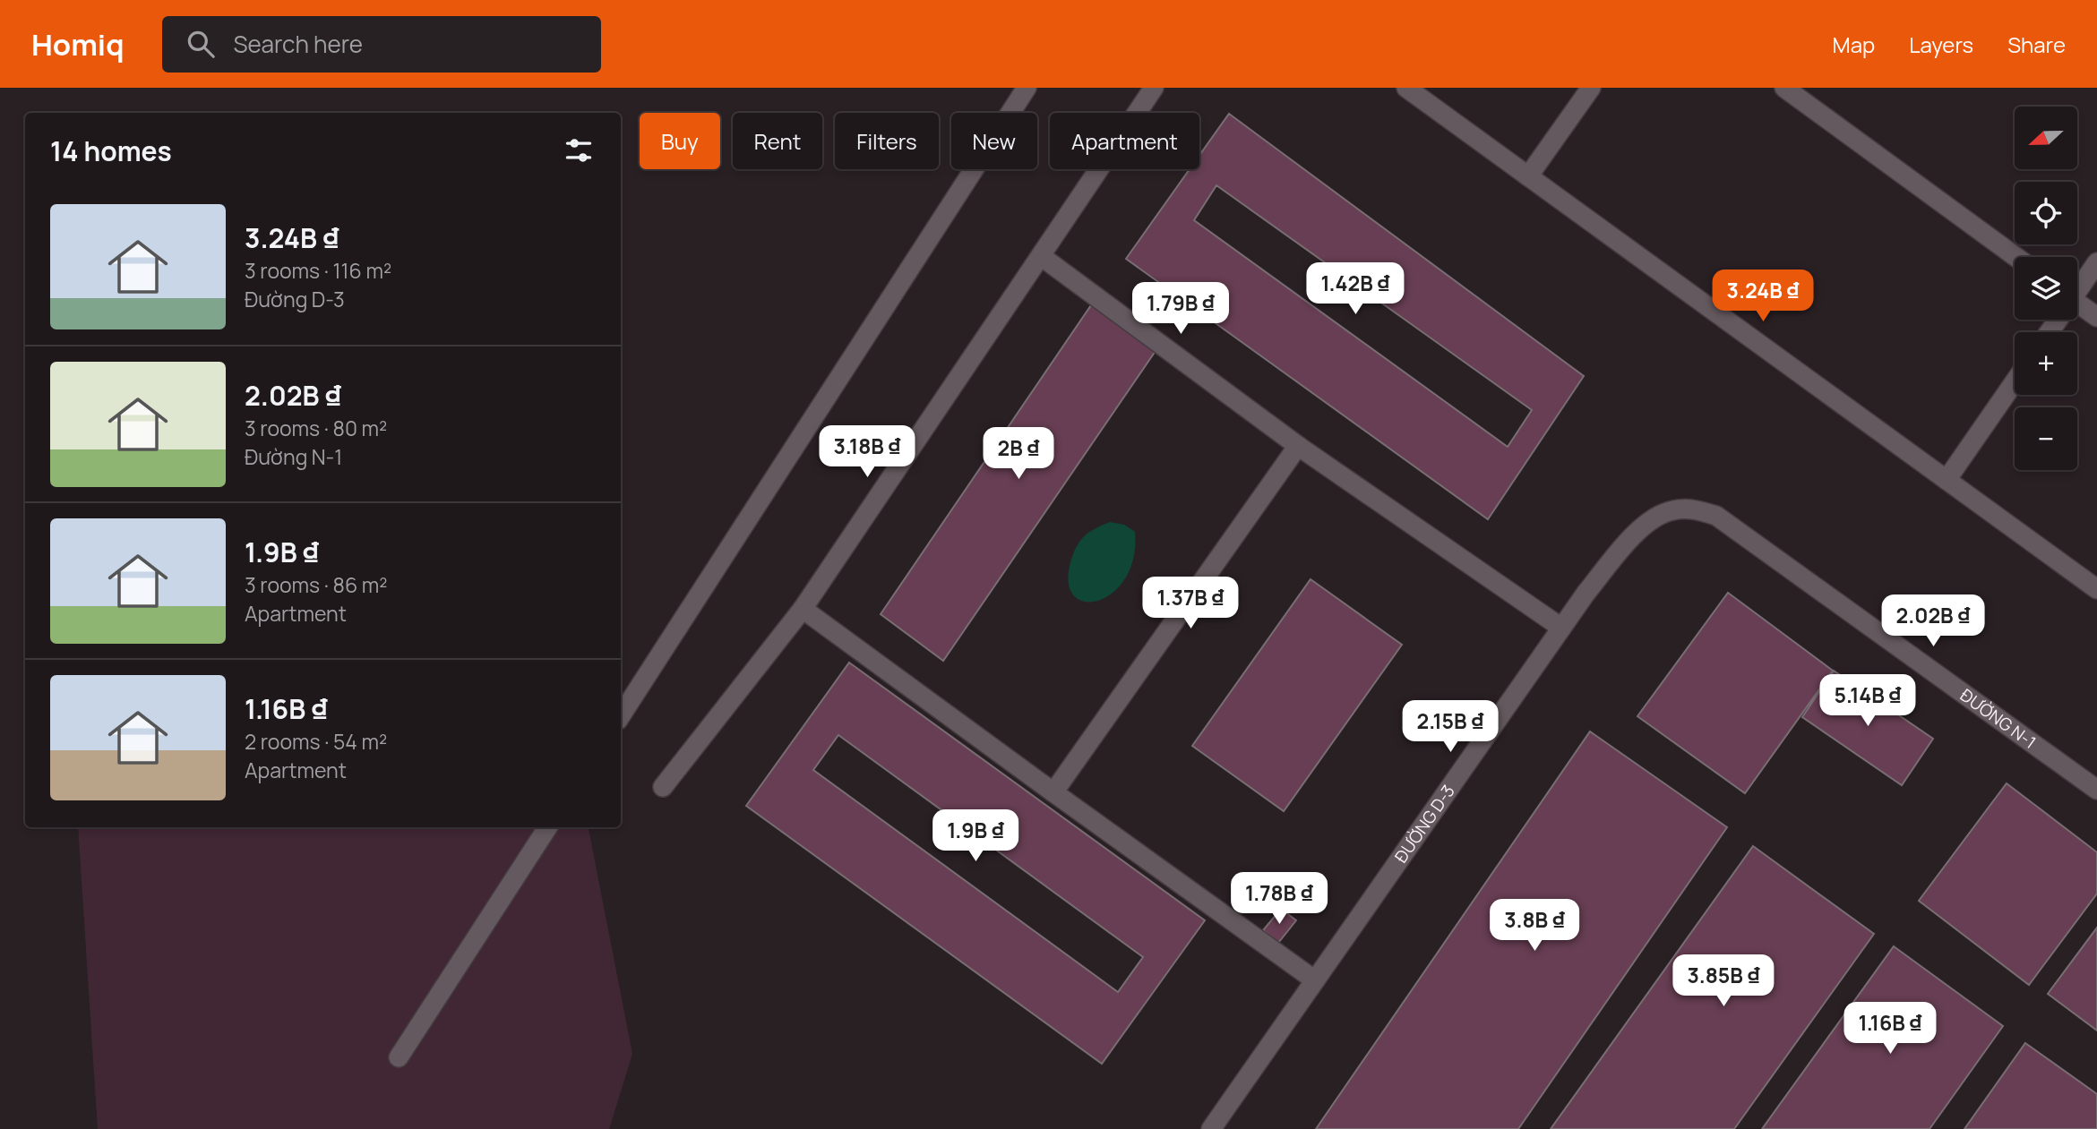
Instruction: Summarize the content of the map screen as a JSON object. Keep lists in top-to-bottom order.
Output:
{
  "streets": {
    "street": ["ĐƯỜNG N-1", "ĐƯỜNG D-3"]
  },
  "crossings": [
    ["ĐƯỜNG N-1", "ĐƯỜNG D-3"]
  ],
  "north": "left",
  "page": {
    "header": "Homiq",
    "search": "Search here",
    "nav": ["Map", "Layers", "Share"],
    "map_buttons": ["+", "−"],
    "chip": [
      "Buy",
      "Rent",
      "Filters",
      "New",
      "Apartment"
    ],
    "heading": "14 homes",
    "list": [
      {
        "name": "3.24B ₫",
        "note": "3 rooms · 116 m² · Đường D-3"
      },
      {
        "name": "2.02B ₫",
        "note": "3 rooms · 80 m² · Đường N-1"
      },
      {
        "name": "1.9B ₫",
        "note": "3 rooms · 86 m² · Apartment"
      },
      {
        "name": "1.16B ₫",
        "note": "2 rooms · 54 m² · Apartment"
      }
    ],
    "price": [
      "1.42B ₫",
      "3.24B ₫",
      "1.79B ₫",
      "3.18B ₫",
      "2B ₫",
      "1.37B ₫",
      "2.02B ₫",
      "5.14B ₫",
      "2.15B ₫",
      "1.9B ₫",
      "1.78B ₫",
      "3.8B ₫",
      "3.85B ₫",
      "1.16B ₫"
    ]
  }
}
